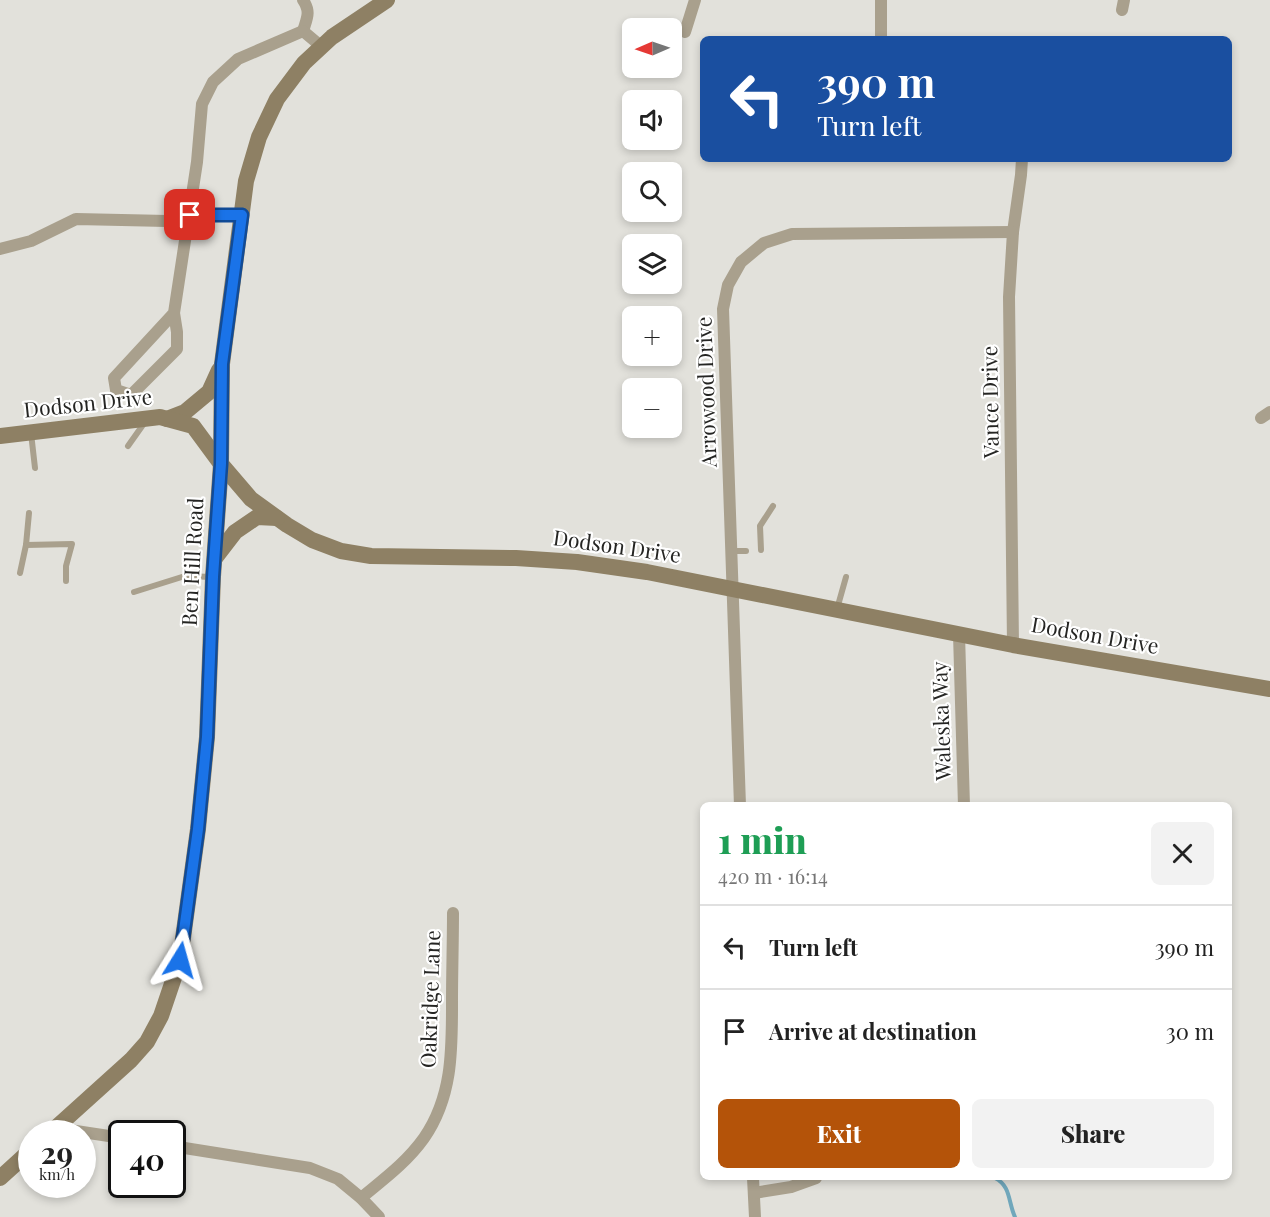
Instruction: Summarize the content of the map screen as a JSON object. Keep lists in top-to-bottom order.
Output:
{
  "streets": {
    "street": [
      "Arrowood Drive",
      "Vance Drive",
      "Dodson Drive",
      "Ben Hill Road",
      "Waleska Way",
      "Oakridge Lane"
    ]
  },
  "crossings": [
    ["Arrowood Drive", "Vance Drive"],
    ["Arrowood Drive", "Dodson Drive"],
    ["Vance Drive", "Dodson Drive"],
    ["Dodson Drive", "Ben Hill Road"],
    ["Dodson Drive", "Waleska Way"]
  ],
  "north": "left",
  "page": {
    "map_buttons": ["+", "−"],
    "turn": ["390 m", "Turn left"],
    "heading": ["1 min", "420 m · 16:14"],
    "list": [
      {
        "name": "Turn left",
        "value": "390 m"
      },
      {
        "name": "Arrive at destination",
        "value": "30 m"
      }
    ],
    "buttons": ["Exit", "Share"],
    "speed": "29 km/h",
    "limit": "40"
  }
}
